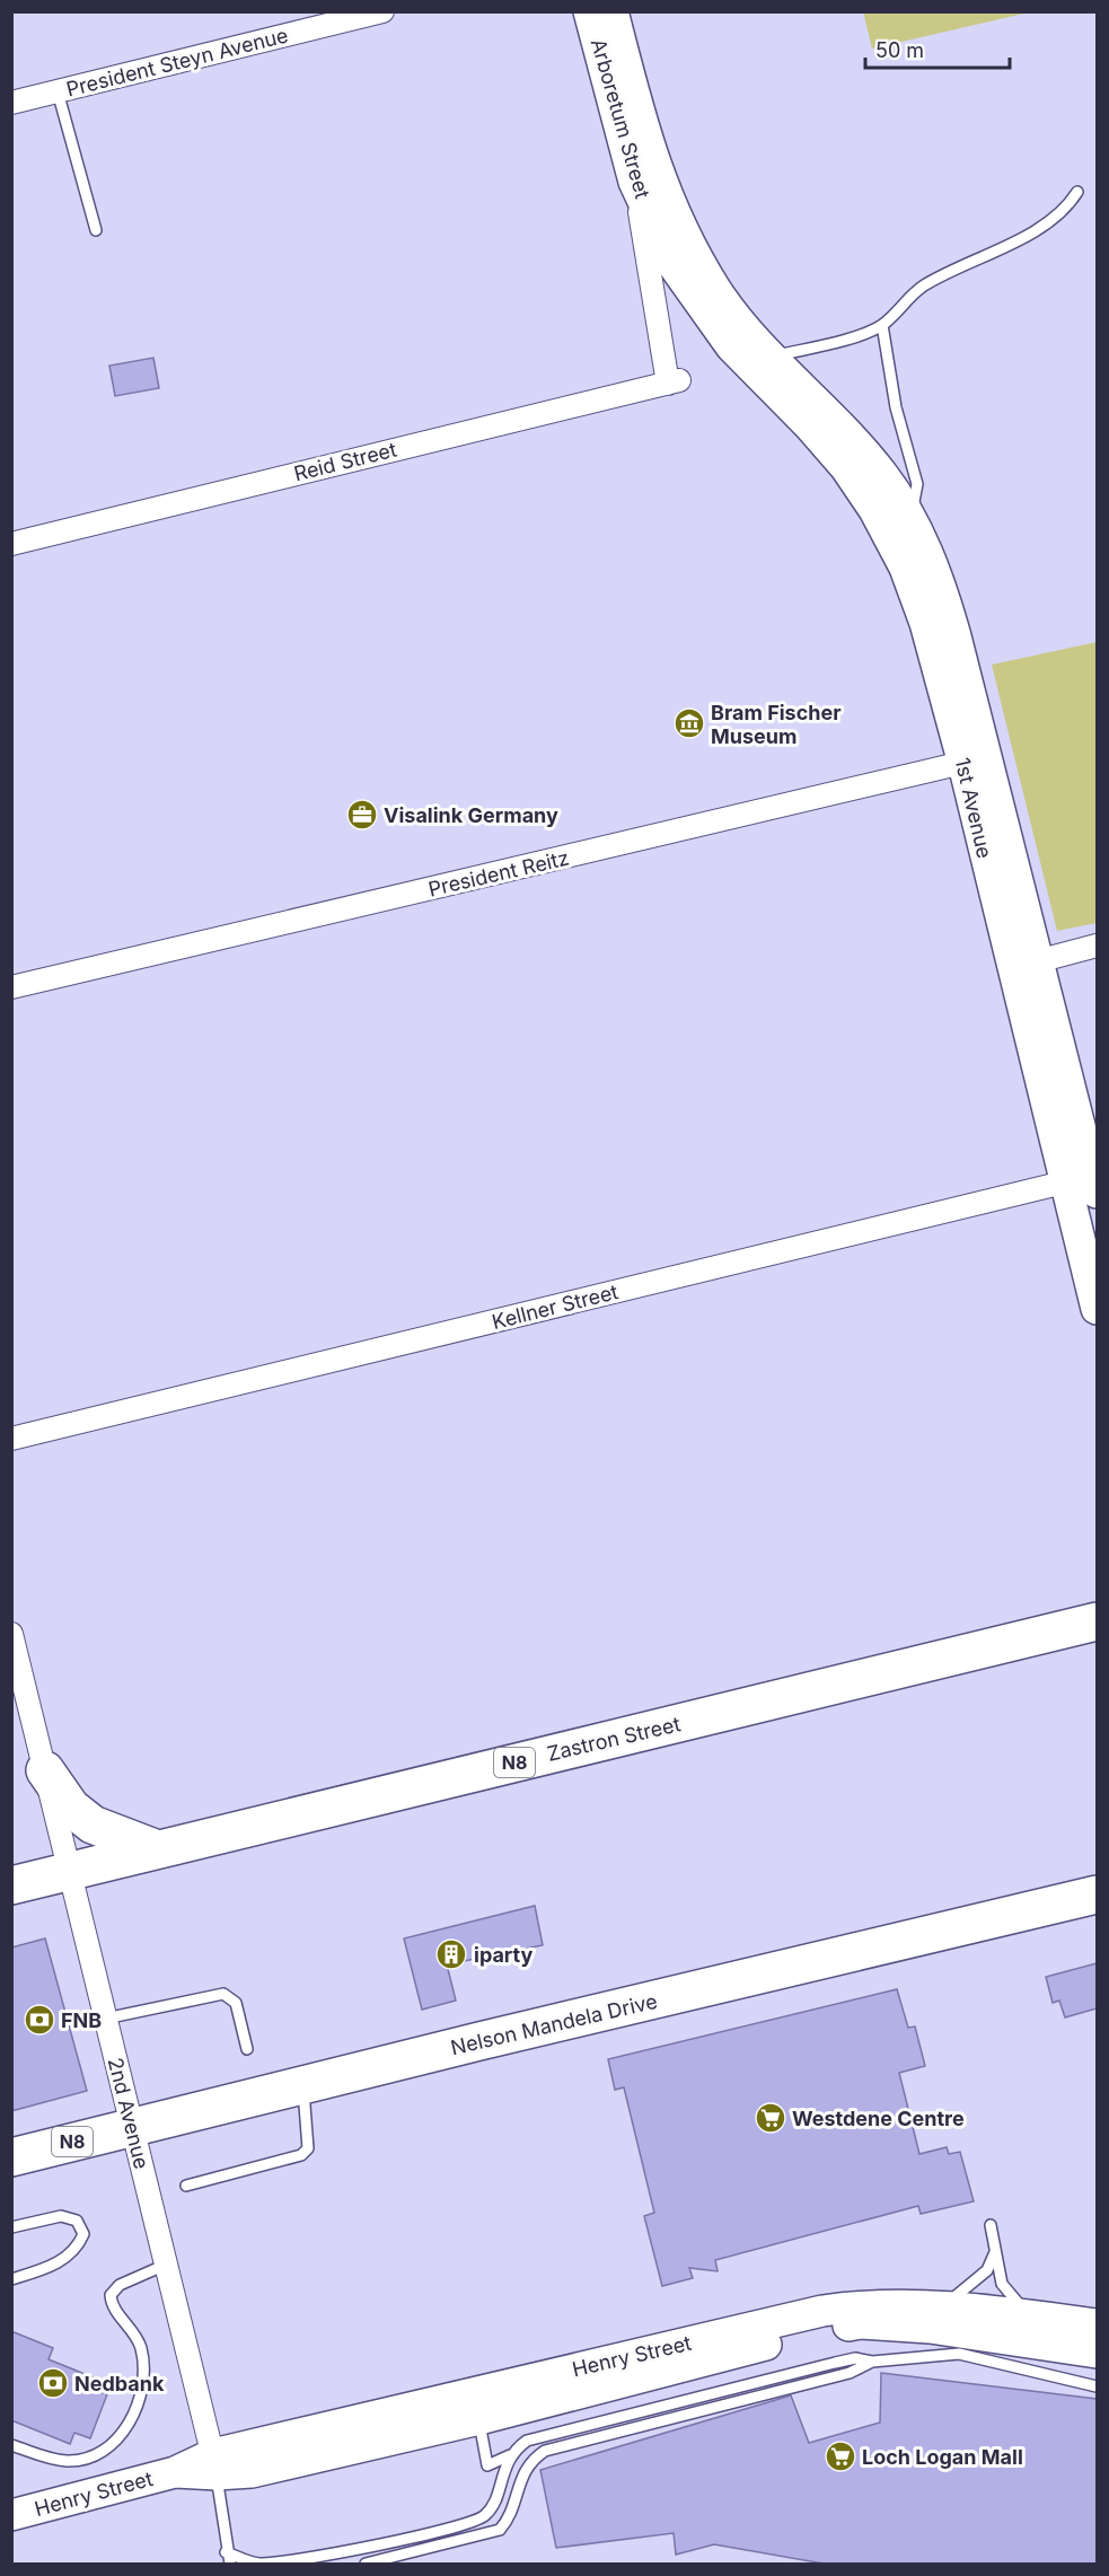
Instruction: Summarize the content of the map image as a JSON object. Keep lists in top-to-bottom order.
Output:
{
  "streets": {
    "highway": ["Zastron Street", "N8", "Nelson Mandela Drive"],
    "street": [
      "President Steyn Avenue",
      "Arboretum Street",
      "Reid Street",
      "1st Avenue",
      "President Reitz",
      "Kellner Street",
      "2nd Avenue",
      "Henry Street"
    ]
  },
  "crossings": [
    ["Arboretum Street", "Reid Street"],
    ["Arboretum Street", "1st Avenue"],
    ["1st Avenue", "President Reitz"],
    ["1st Avenue", "Kellner Street"],
    ["Zastron Street", "2nd Avenue"],
    ["Nelson Mandela Drive", "2nd Avenue"],
    ["2nd Avenue", "Henry Street"]
  ],
  "places": {
    "museum": ["Bram Fischer Museum"],
    "office": ["Visalink Germany"],
    "building": ["iparty"],
    "bank": ["FNB", "Nedbank"],
    "supermarket": ["Westdene Centre", "Loch Logan Mall"]
  },
  "scale_bar": "50 m"
}
